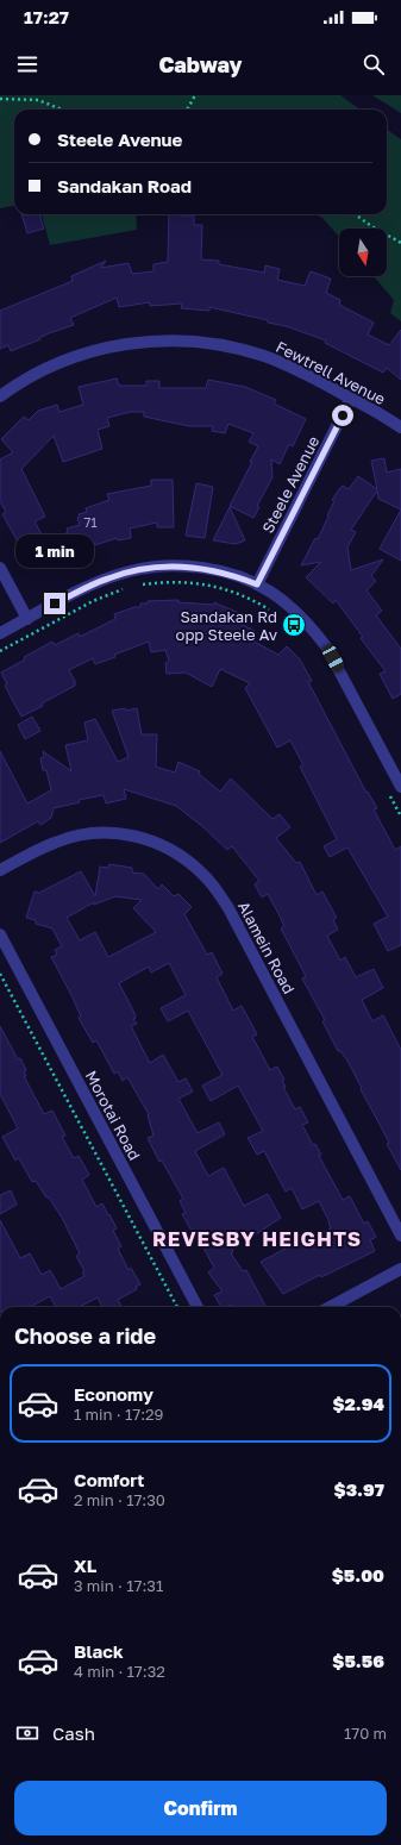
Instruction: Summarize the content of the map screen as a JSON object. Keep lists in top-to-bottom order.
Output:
{
  "streets": {
    "street": [
      "Fewtrell Avenue",
      "Steele Avenue",
      "Alamein Road",
      "Morotai Road"
    ]
  },
  "crossings": [
    ["Fewtrell Avenue", "Steele Avenue"]
  ],
  "districts": ["REVESBY HEIGHTS"],
  "places": {
    "bus stop": ["Sandakan Rd opp Steele Av"]
  },
  "house_numbers": ["71"],
  "north": "bottom",
  "page": {
    "status": "17:27",
    "header": "Cabway",
    "banner": ["Steele Avenue", "Sandakan Road"],
    "bubble": "1 min",
    "heading": "Choose a ride",
    "list": [
      {
        "name": "Economy",
        "note": "1 min · 17:29",
        "value": "$2.94"
      },
      {
        "name": "Comfort",
        "note": "2 min · 17:30",
        "value": "$3.97"
      },
      {
        "name": "XL",
        "note": "3 min · 17:31",
        "value": "$5.00"
      },
      {
        "name": "Black",
        "note": "4 min · 17:32",
        "value": "$5.56"
      }
    ],
    "pay": ["Cash", "170 m"],
    "buttons": "Confirm"
  }
}
